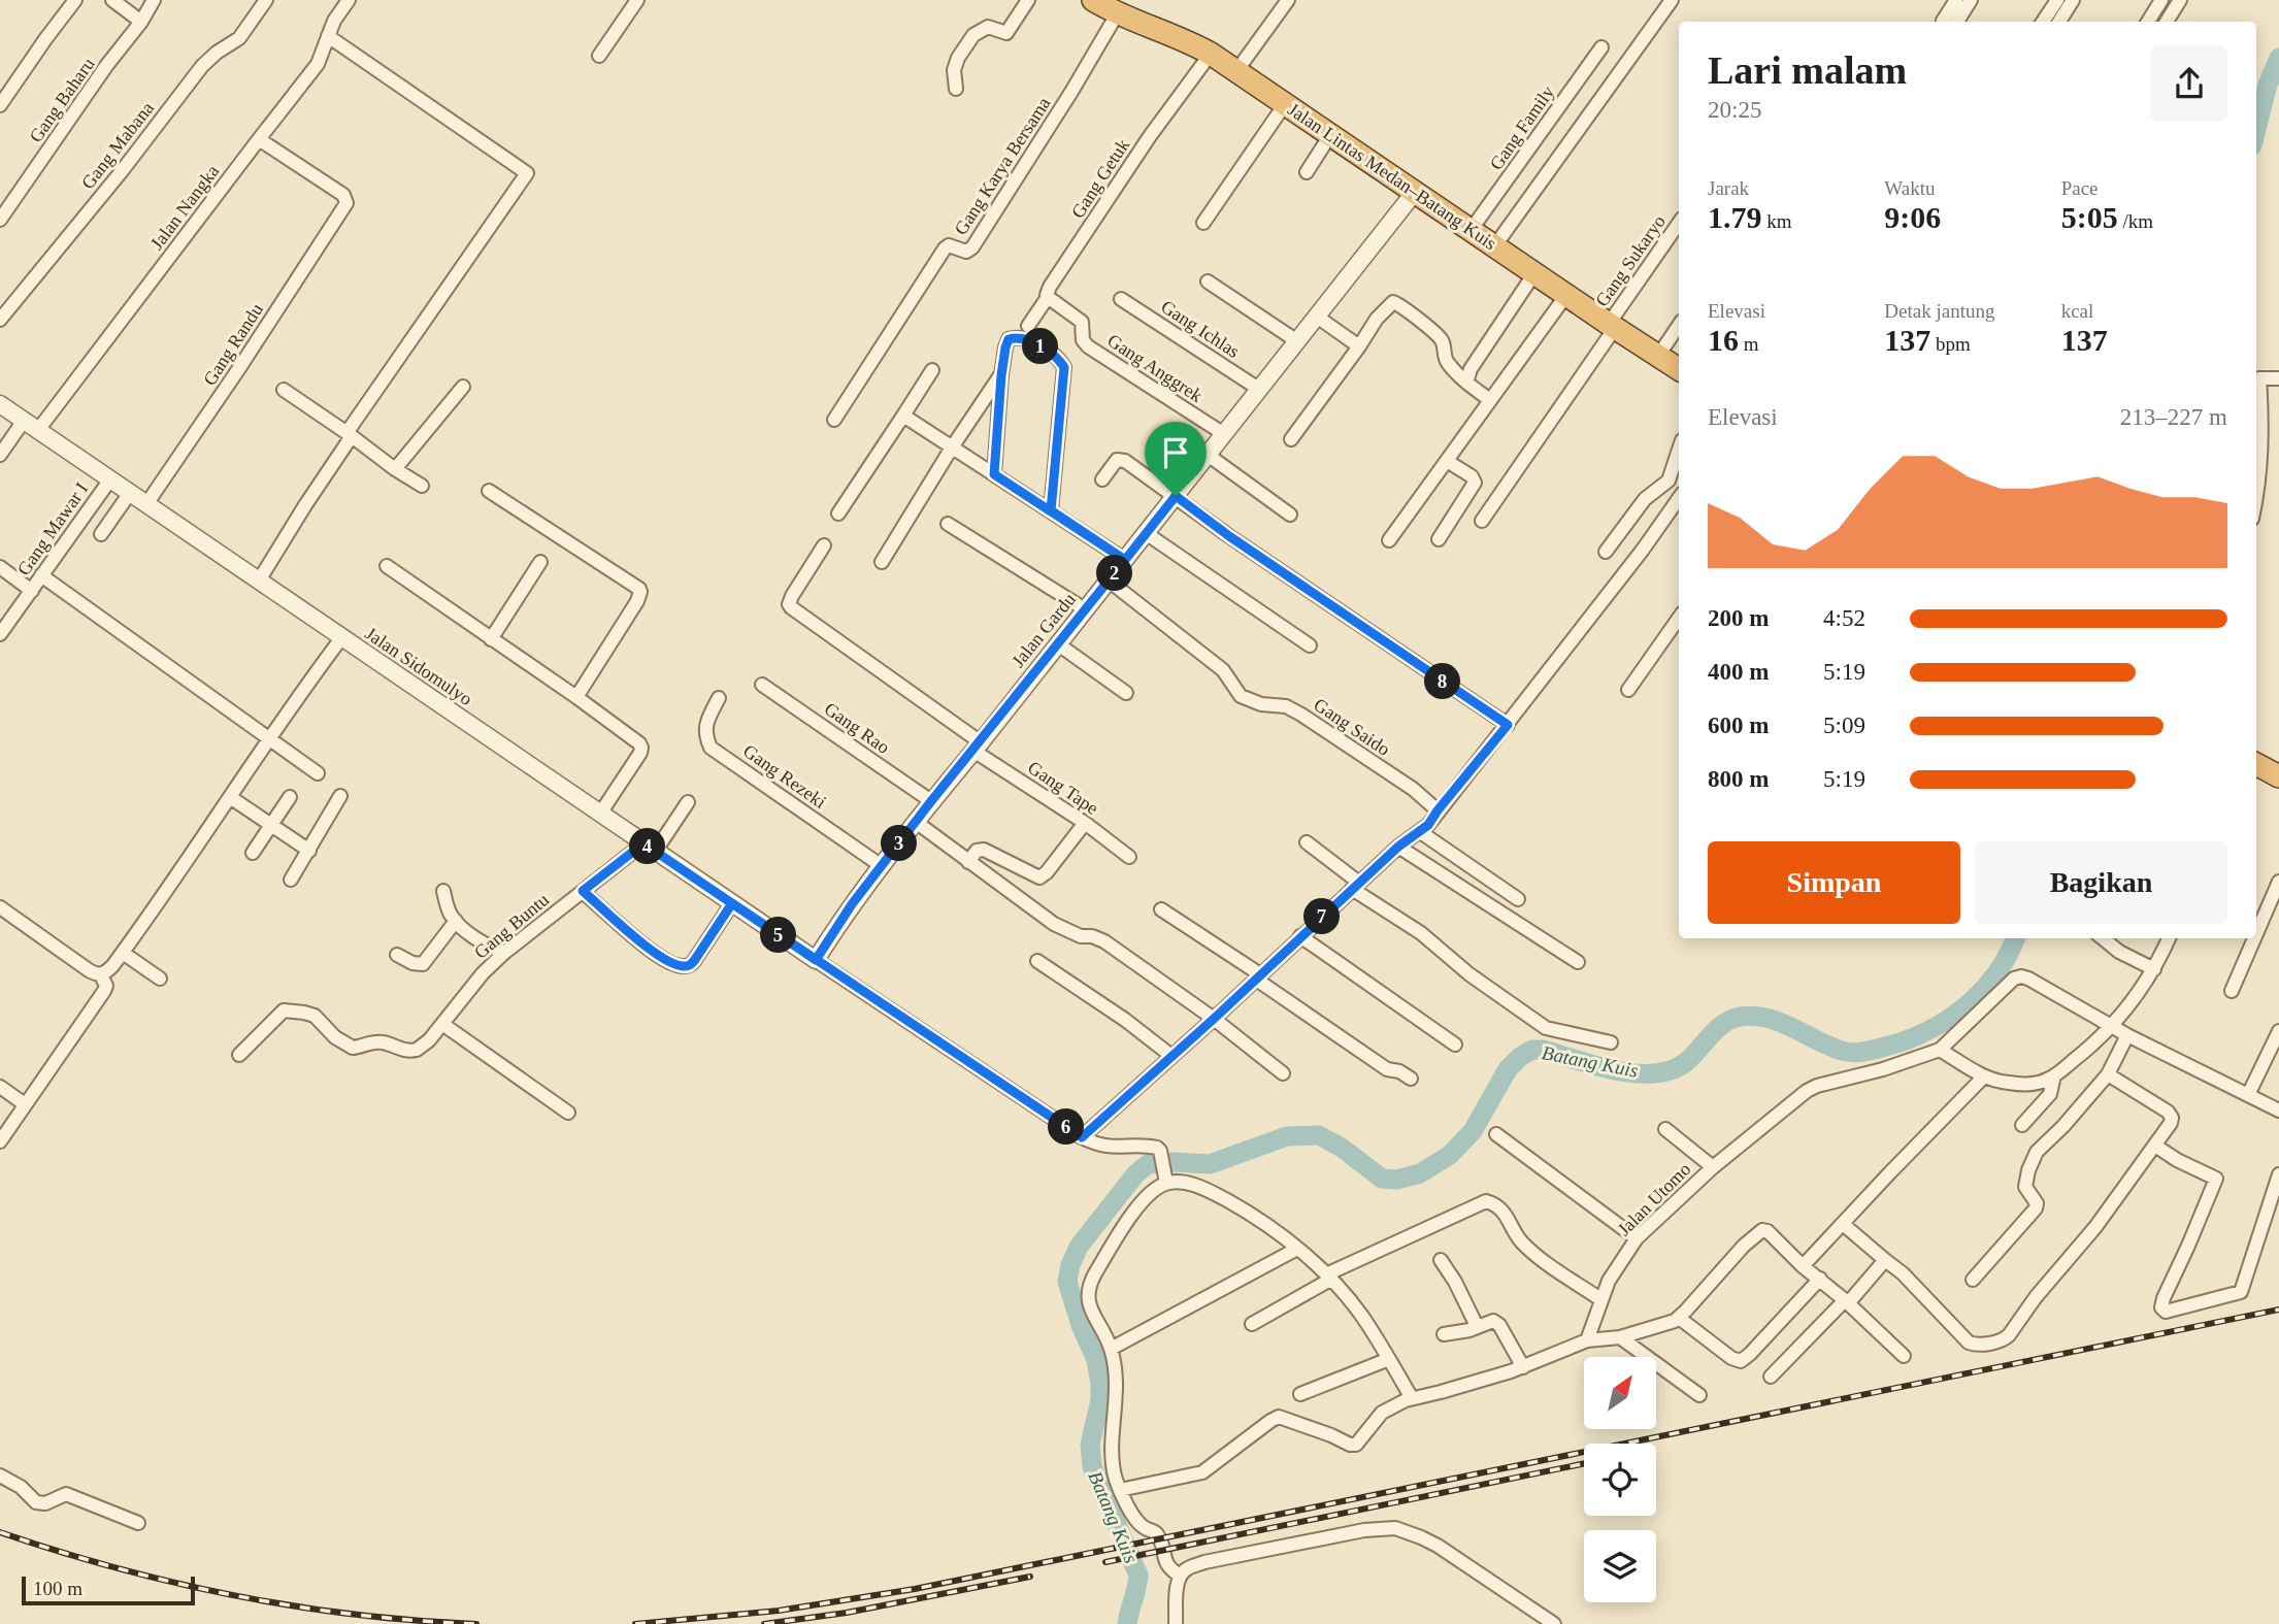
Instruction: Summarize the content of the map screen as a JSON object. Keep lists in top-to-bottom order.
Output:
{
  "streets": {
    "highway": ["Jalan Lintas Medan–Batang Kuis"],
    "street": [
      "Gang Baharu",
      "Gang Family",
      "Gang Mabana",
      "Gang Karya Bersama",
      "Gang Getuk",
      "Jalan Nangka",
      "Gang Sukaryo",
      "Gang Ichlas",
      "Gang Randu",
      "Gang Anggrek",
      "Gang Mawar I",
      "Jalan Gardu",
      "Jalan Sidomulyo",
      "Gang Saido",
      "Gang Rao",
      "Gang Rezeki",
      "Gang Tape",
      "Gang Buntu",
      "Jalan Utomo"
    ]
  },
  "crossings": [
    ["Gang Family", "Jalan Lintas Medan–Batang Kuis"],
    ["Gang Karya Bersama", "Jalan Lintas Medan–Batang Kuis"],
    ["Jalan Lintas Medan–Batang Kuis", "Gang Getuk"],
    ["Jalan Lintas Medan–Batang Kuis", "Gang Sukaryo"],
    ["Jalan Lintas Medan–Batang Kuis", "Jalan Gardu"],
    ["Gang Getuk", "Gang Anggrek"],
    ["Jalan Nangka", "Gang Randu"],
    ["Jalan Nangka", "Jalan Sidomulyo"],
    ["Gang Ichlas", "Jalan Gardu"],
    ["Gang Randu", "Jalan Sidomulyo"],
    ["Gang Anggrek", "Jalan Gardu"],
    ["Gang Mawar I", "Jalan Sidomulyo"],
    ["Jalan Gardu", "Jalan Sidomulyo"],
    ["Jalan Gardu", "Gang Saido"],
    ["Jalan Gardu", "Gang Rao"],
    ["Jalan Gardu", "Gang Rezeki"],
    ["Jalan Gardu", "Gang Tape"],
    ["Jalan Sidomulyo", "Gang Buntu"]
  ],
  "water": ["Batang Kuis"],
  "scale_bar": "100 m",
  "north": "top right",
  "page": {
    "heading": ["Lari malam", "20:25"],
    "stats": [
      ["Jarak", "1.79 km"],
      ["Waktu", "9:06"],
      ["Pace", "5:05 /km"],
      ["Elevasi", "16 m"],
      ["Detak jantung", "137 bpm"],
      ["kcal", "137"]
    ],
    "pins": [
      "1",
      "2",
      "8",
      "3",
      "4",
      "7",
      "5",
      "6"
    ],
    "chart": ["Elevasi", "213–227 m"],
    "list": [
      {
        "name": "200 m",
        "note": "4:52"
      },
      {
        "name": "400 m",
        "note": "5:19"
      },
      {
        "name": "600 m",
        "note": "5:09"
      },
      {
        "name": "800 m",
        "note": "5:19"
      }
    ],
    "buttons": ["Simpan", "Bagikan"],
    "scale": "100 m"
  }
}
